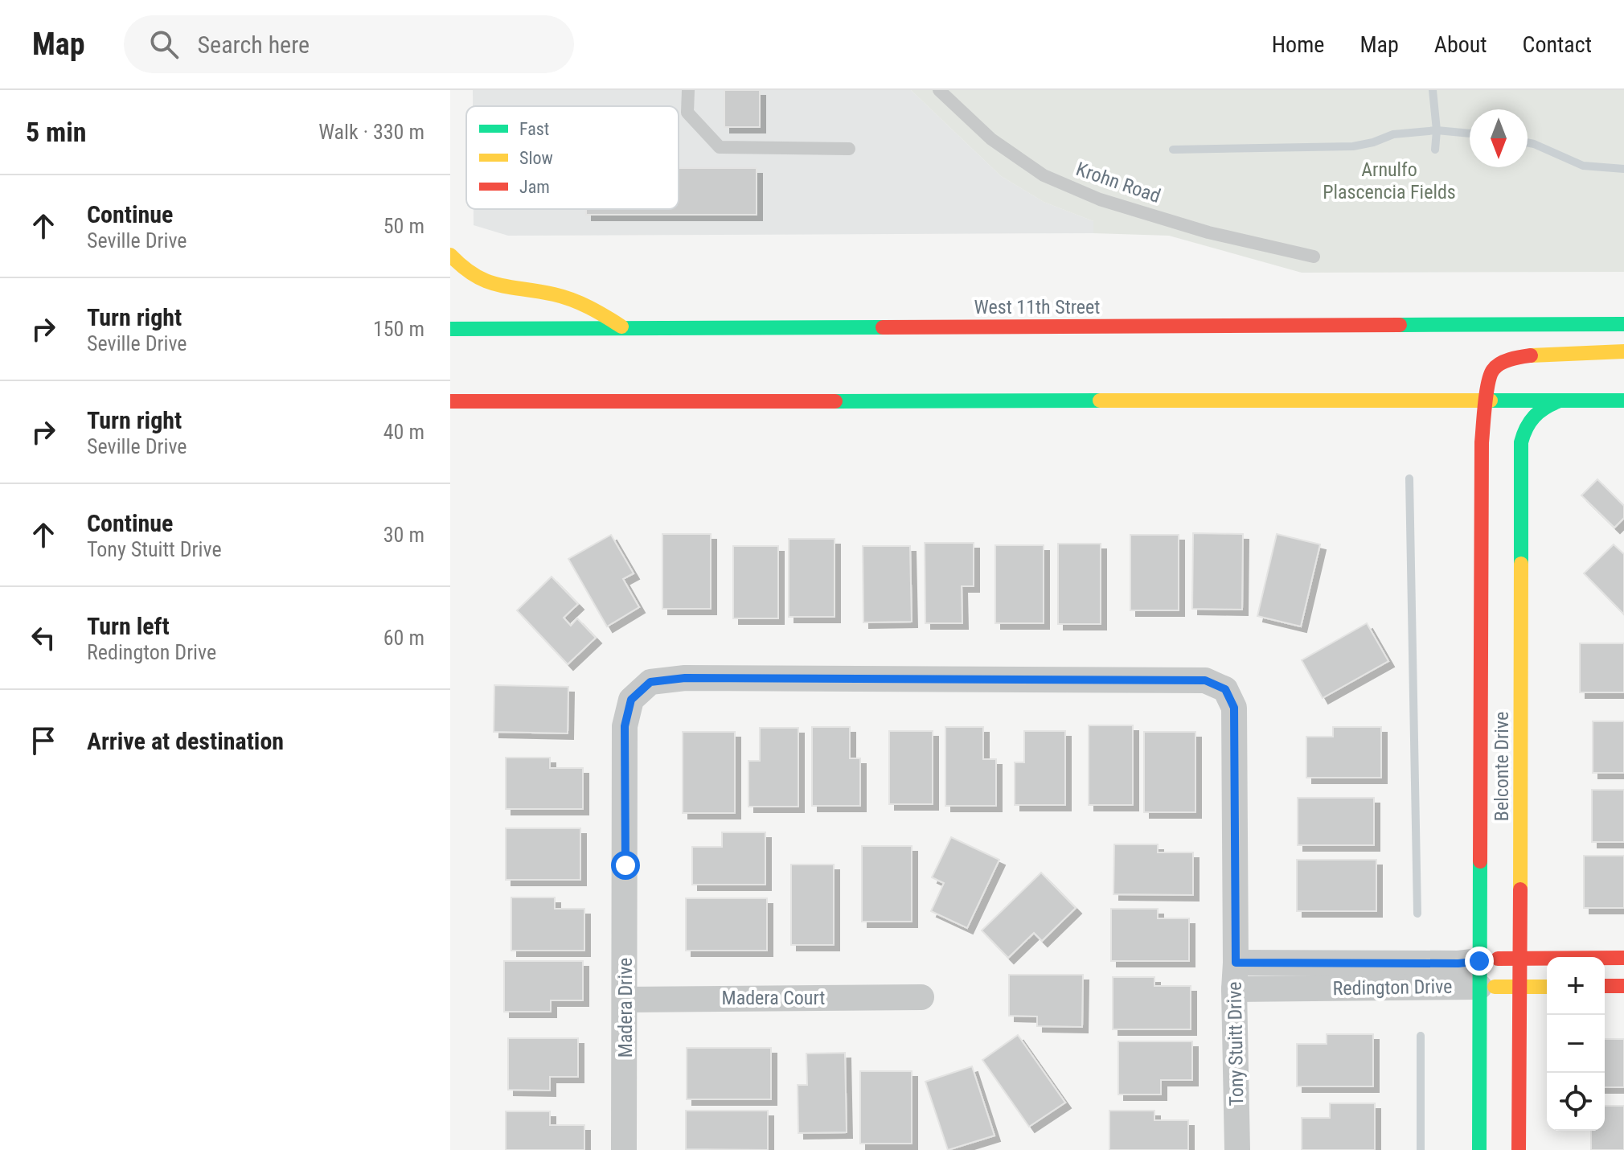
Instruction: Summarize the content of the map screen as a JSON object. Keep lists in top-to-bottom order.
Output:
{
  "streets": {
    "main road": ["West 11th Street", "Belconte Drive", "Redington Drive"],
    "street": ["Madera Court", "Madera Drive", "Tony Stuitt Drive"],
    "lane": ["Krohn Road"]
  },
  "crossings": [
    ["Belconte Drive", "Redington Drive"],
    ["Redington Drive", "Tony Stuitt Drive"],
    ["Madera Court", "Madera Drive"],
    ["Madera Drive", "Tony Stuitt Drive"]
  ],
  "parks": ["Arnulfo Plascencia Fields"],
  "legend": ["Fast", "Slow", "Jam"],
  "north": "bottom",
  "page": {
    "header": "Map",
    "search": "Search here",
    "nav": [
      "Home",
      "Map",
      "About",
      "Contact"
    ],
    "heading": ["5 min", "Walk · 330 m"],
    "list": [
      ["Continue", "Seville Drive", "50 m"],
      ["Turn right", "Seville Drive", "150 m"],
      ["Turn right", "Seville Drive", "40 m"],
      ["Continue", "Tony Stuitt Drive", "30 m"],
      ["Turn left", "Redington Drive", "60 m"],
      "Arrive at destination"
    ],
    "map_buttons": ["+", "−"]
  }
}
